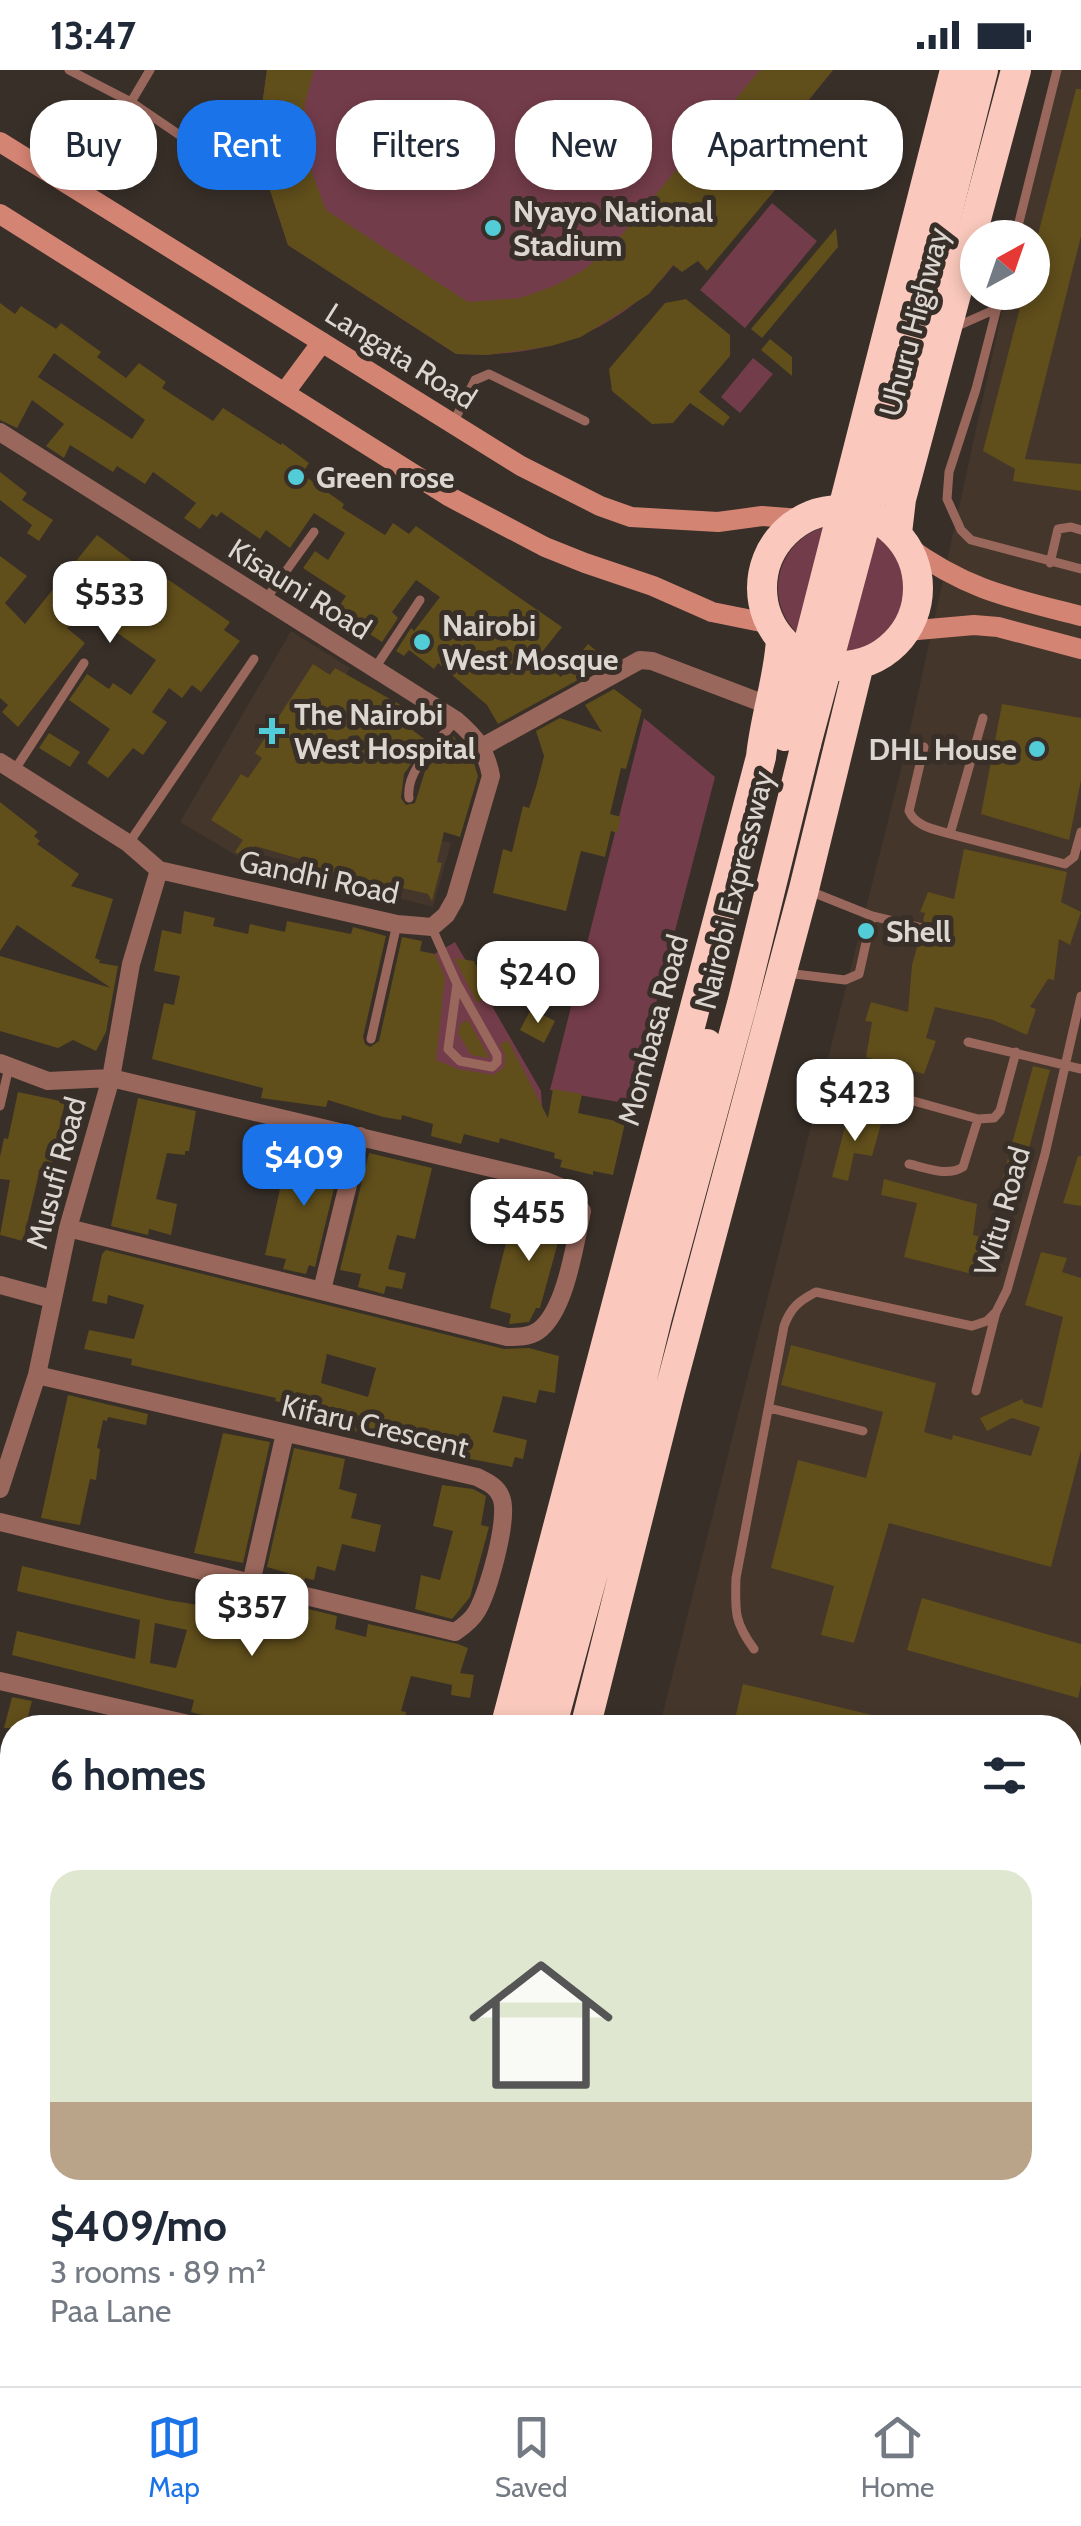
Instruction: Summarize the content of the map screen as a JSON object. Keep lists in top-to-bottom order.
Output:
{
  "streets": {
    "highway": ["Uhuru Highway", "Nairobi Expressway", "Mombasa Road"],
    "main road": ["Langata Road"],
    "street": [
      "Kisauni Road",
      "Gandhi Road",
      "Musufi Road",
      "Kifaru Crescent"
    ],
    "lane": ["Witu Road"]
  },
  "crossings": [
    ["Uhuru Highway", "Langata Road"],
    ["Uhuru Highway", "Mombasa Road"],
    ["Langata Road", "Mombasa Road"],
    ["Kisauni Road", "Gandhi Road"],
    ["Gandhi Road", "Musufi Road"],
    ["Musufi Road", "Kifaru Crescent"]
  ],
  "places": {
    "other": [
      "Nyayo National Stadium",
      "Green rose",
      "Nairobi West Mosque",
      "DHL House",
      "Shell"
    ],
    "health": ["The Nairobi West Hospital"]
  },
  "north": "top right",
  "page": {
    "status": "13:47",
    "chip": [
      "Buy",
      "Rent",
      "Filters",
      "New",
      "Apartment"
    ],
    "price": [
      "$533",
      "$240",
      "$423",
      "$409",
      "$455",
      "$357"
    ],
    "heading": "6 homes",
    "list": [
      {
        "name": "$409/mo",
        "note": "3 rooms · 89 m² · Paa Lane"
      }
    ],
    "tabs": ["Map", "Saved", "Home"]
  }
}
